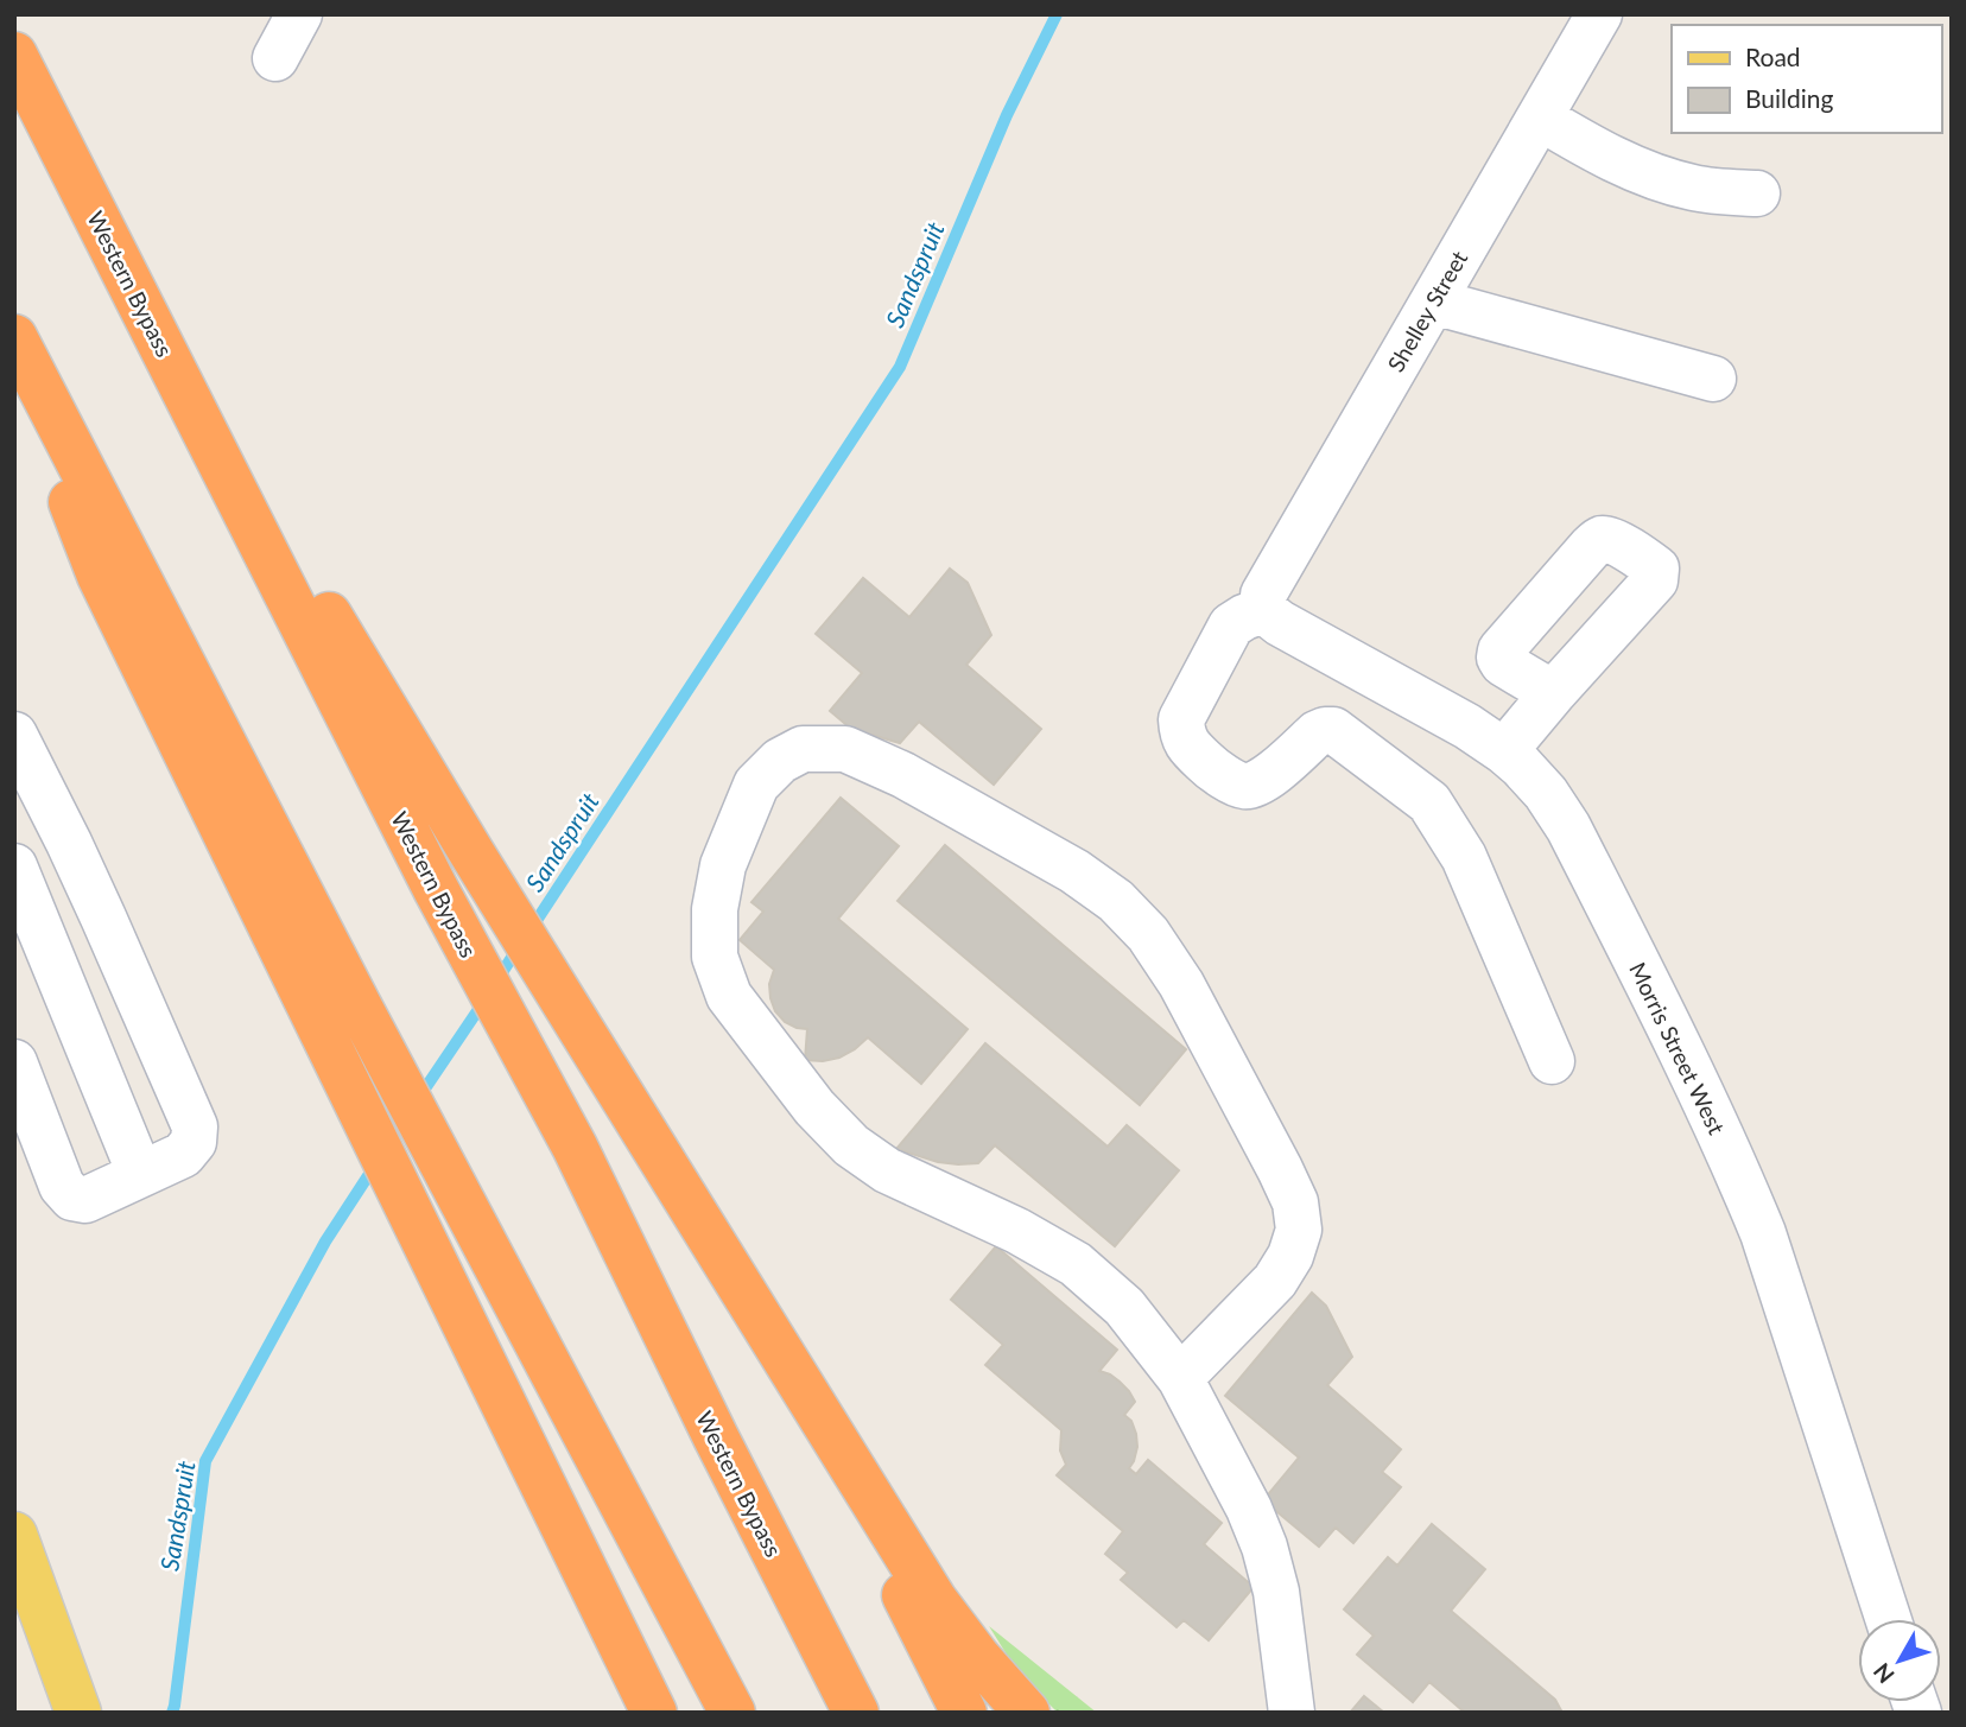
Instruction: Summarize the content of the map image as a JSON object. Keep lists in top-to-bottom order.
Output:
{
  "streets": {
    "highway": ["Western Bypass"],
    "street": ["Shelley Street", "Morris Street West"]
  },
  "crossings": [
    ["Shelley Street", "Morris Street West"]
  ],
  "water": ["Sandspruit"],
  "legend": ["Road", "Building"],
  "north": "bottom left"
}
